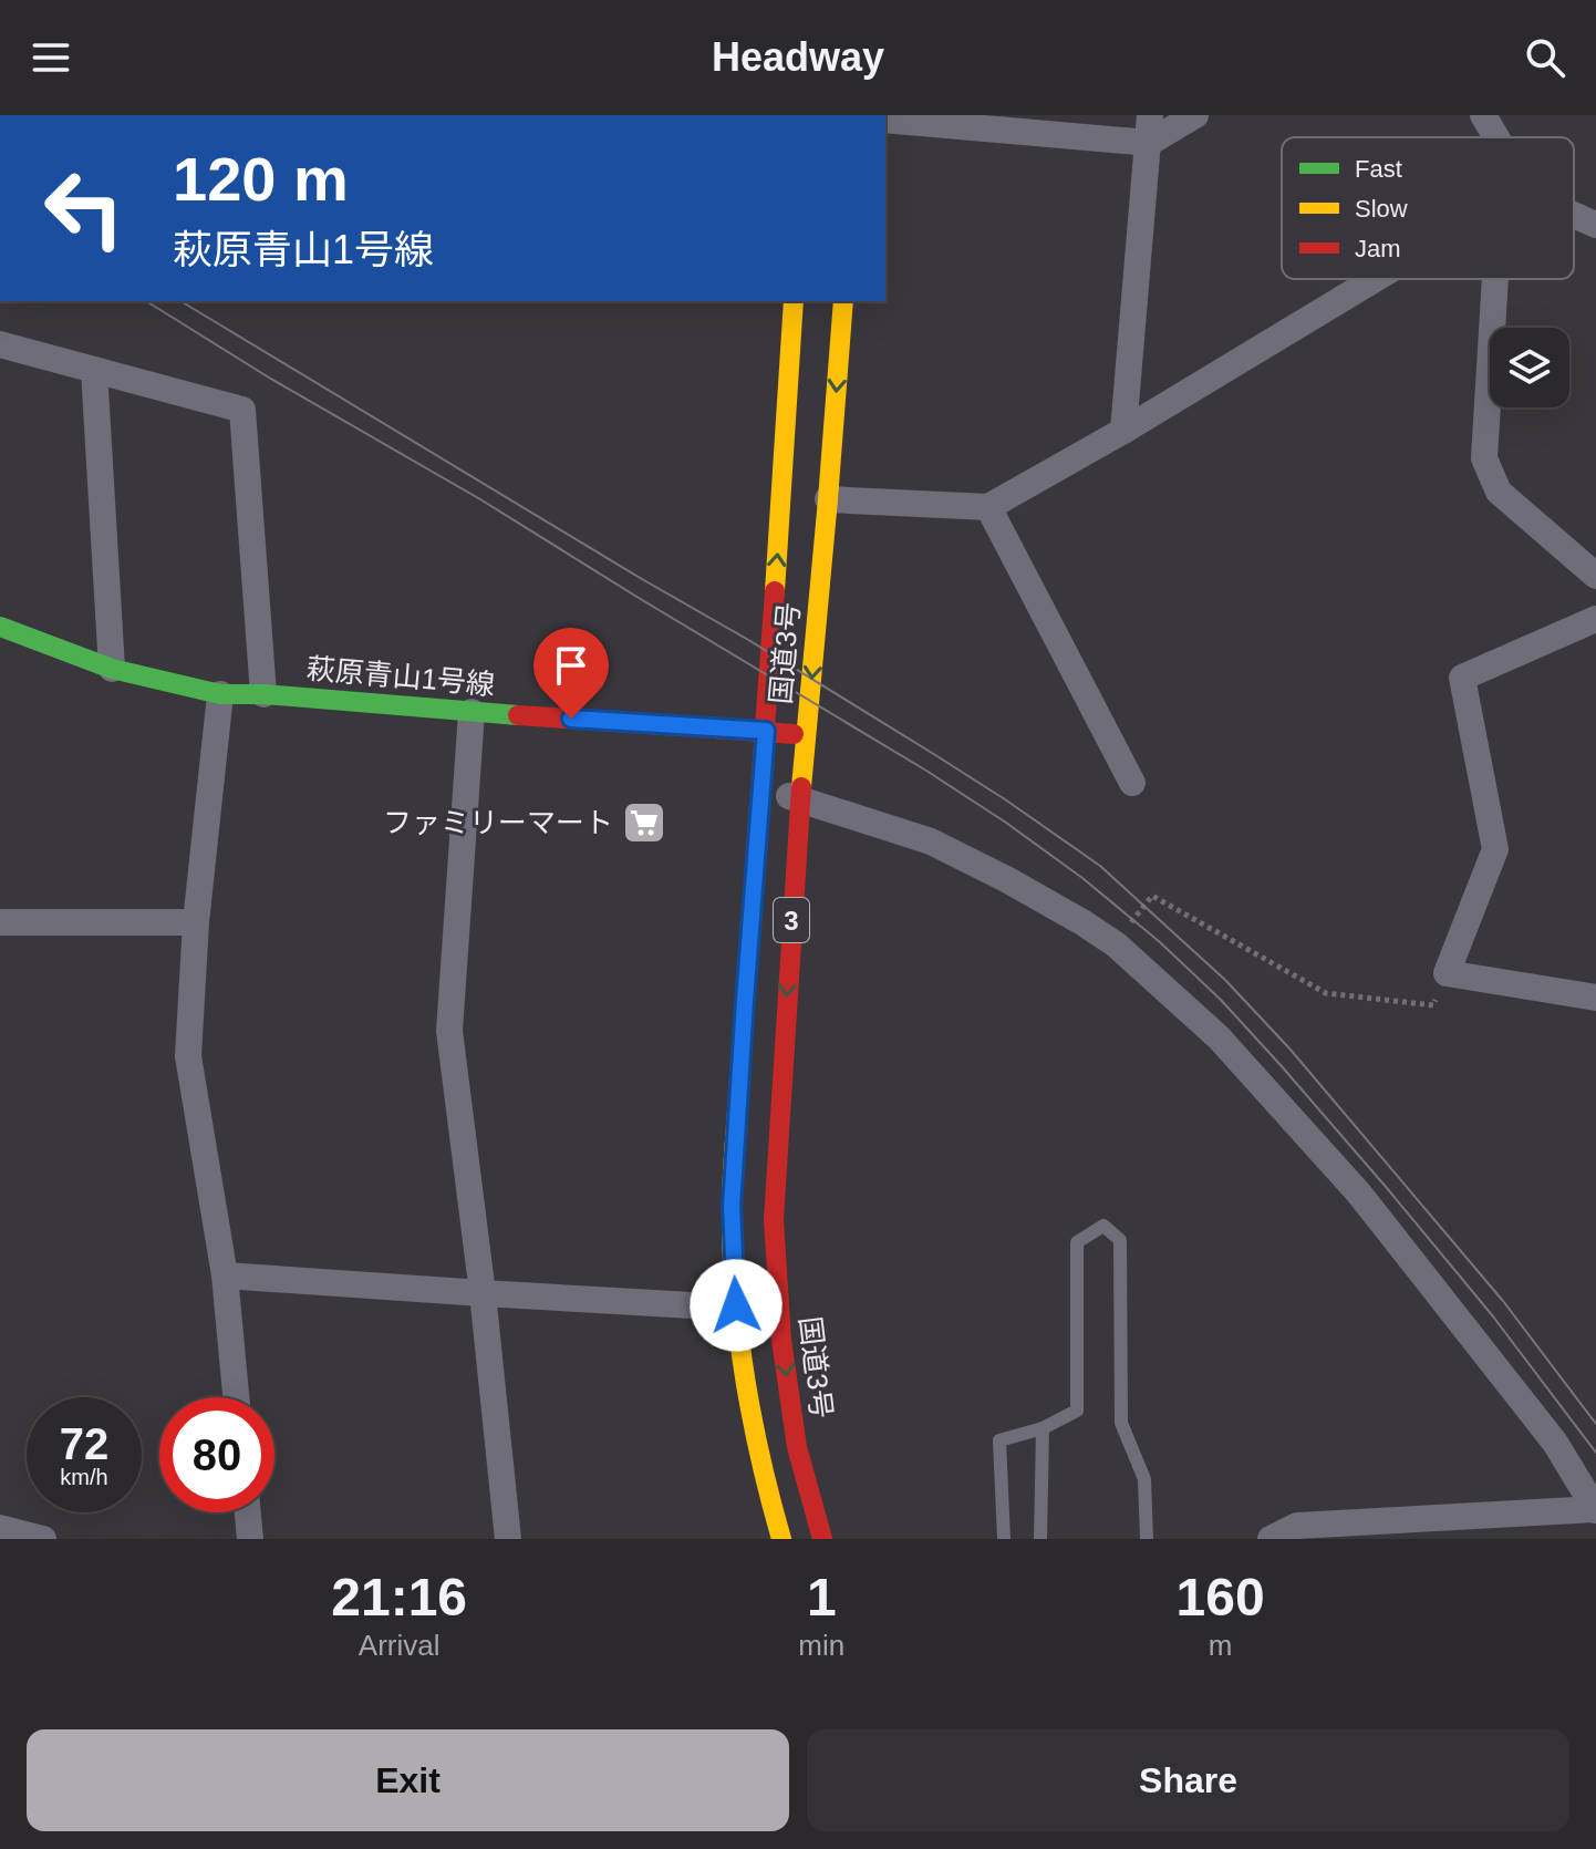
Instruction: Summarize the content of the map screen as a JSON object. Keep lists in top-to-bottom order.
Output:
{
  "streets": {
    "main road": ["国道3号", "萩原青山1号線", "3"]
  },
  "crossings": [
    ["国道3号", "萩原青山1号線"]
  ],
  "places": {
    "supermarket": ["ファミリーマート"]
  },
  "legend": ["Fast", "Slow", "Jam"],
  "page": {
    "header": "Headway",
    "turn": ["120 m", "萩原青山1号線"],
    "speed": "72 km/h",
    "limit": "80",
    "eta": [
      "21:16",
      "Arrival",
      "1",
      "min",
      "160",
      "m"
    ],
    "buttons": ["Exit", "Share"]
  }
}
